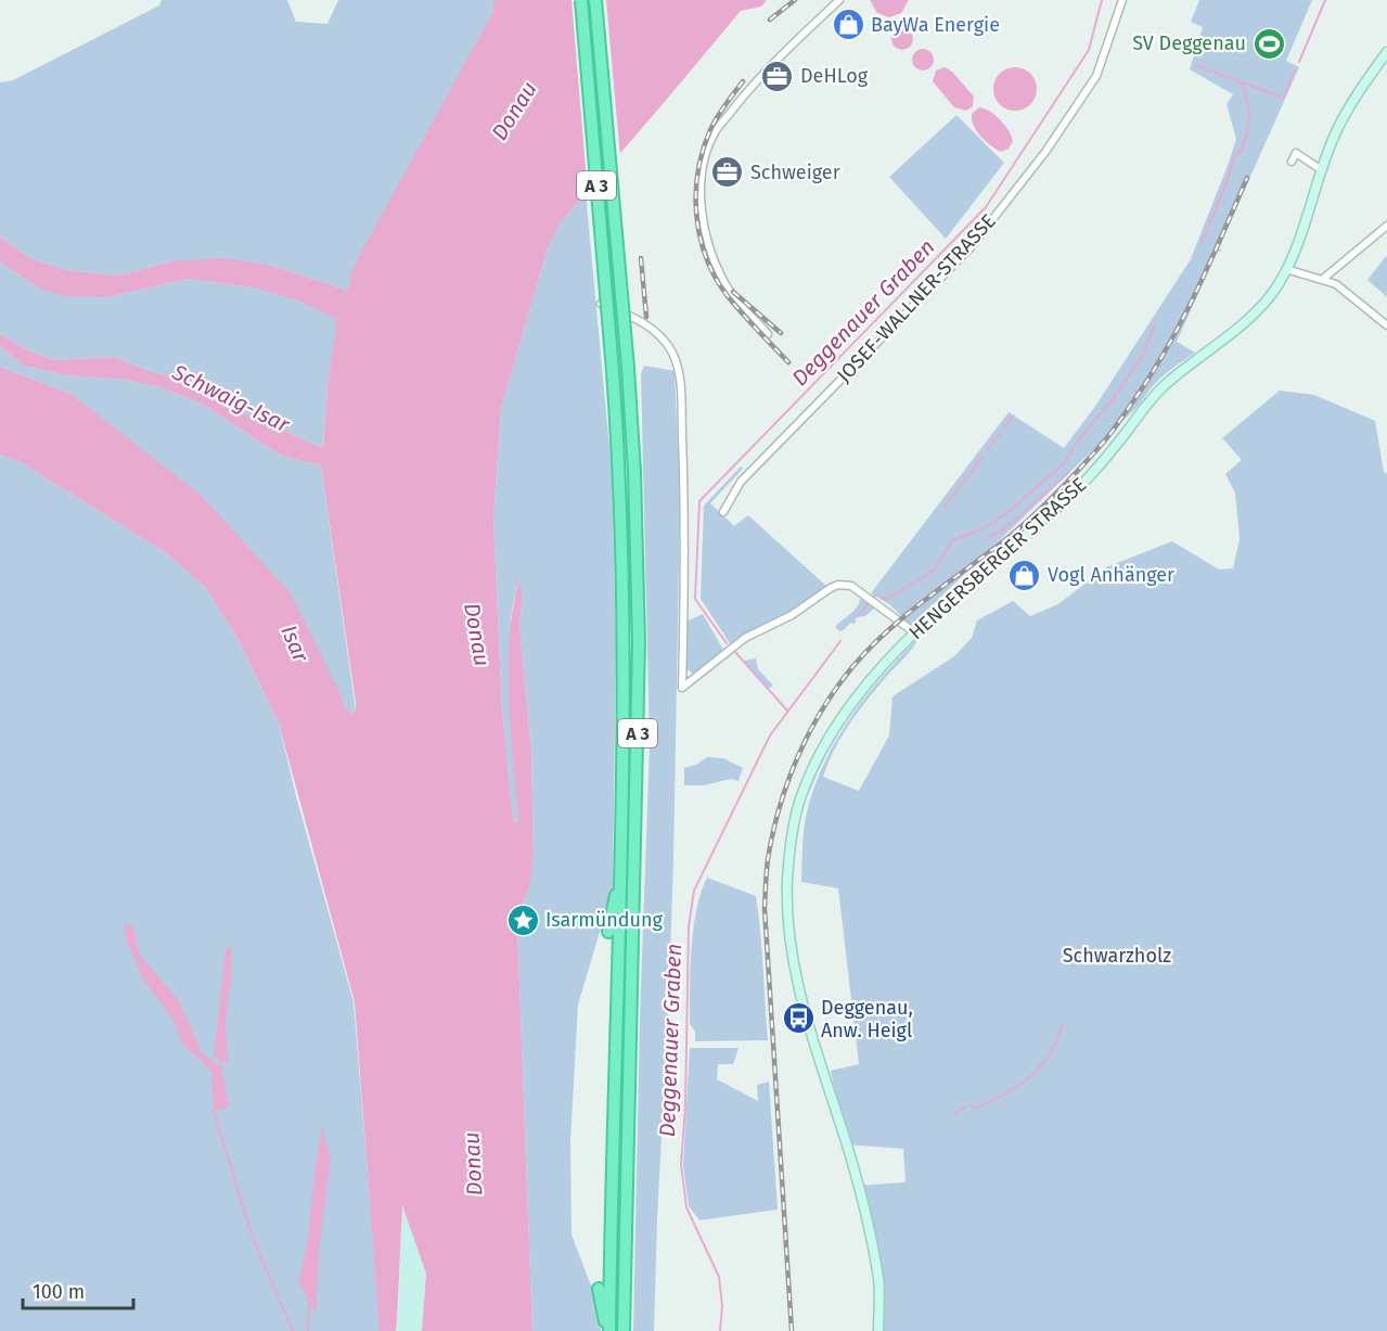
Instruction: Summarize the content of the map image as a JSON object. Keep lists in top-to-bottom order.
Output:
{
  "streets": {
    "highway": ["A 3"],
    "main road": ["HENGERSBERGER STRASSE"],
    "street": ["JOSEF-WALLNER-STRASSE"]
  },
  "water": [
    "Donau",
    "Deggenauer Graben",
    "Schwaig-Isar",
    "Isar"
  ],
  "parks": ["Schwarzholz"],
  "places": {
    "shop": ["BayWa Energie", "Vogl Anhänger"],
    "sports": ["SV Deggenau"],
    "office": ["DeHLog", "Schweiger"],
    "place": ["Isarmündung"],
    "bus stop": ["Deggenau, Anw. Heigl"]
  },
  "scale_bar": "100 m"
}
